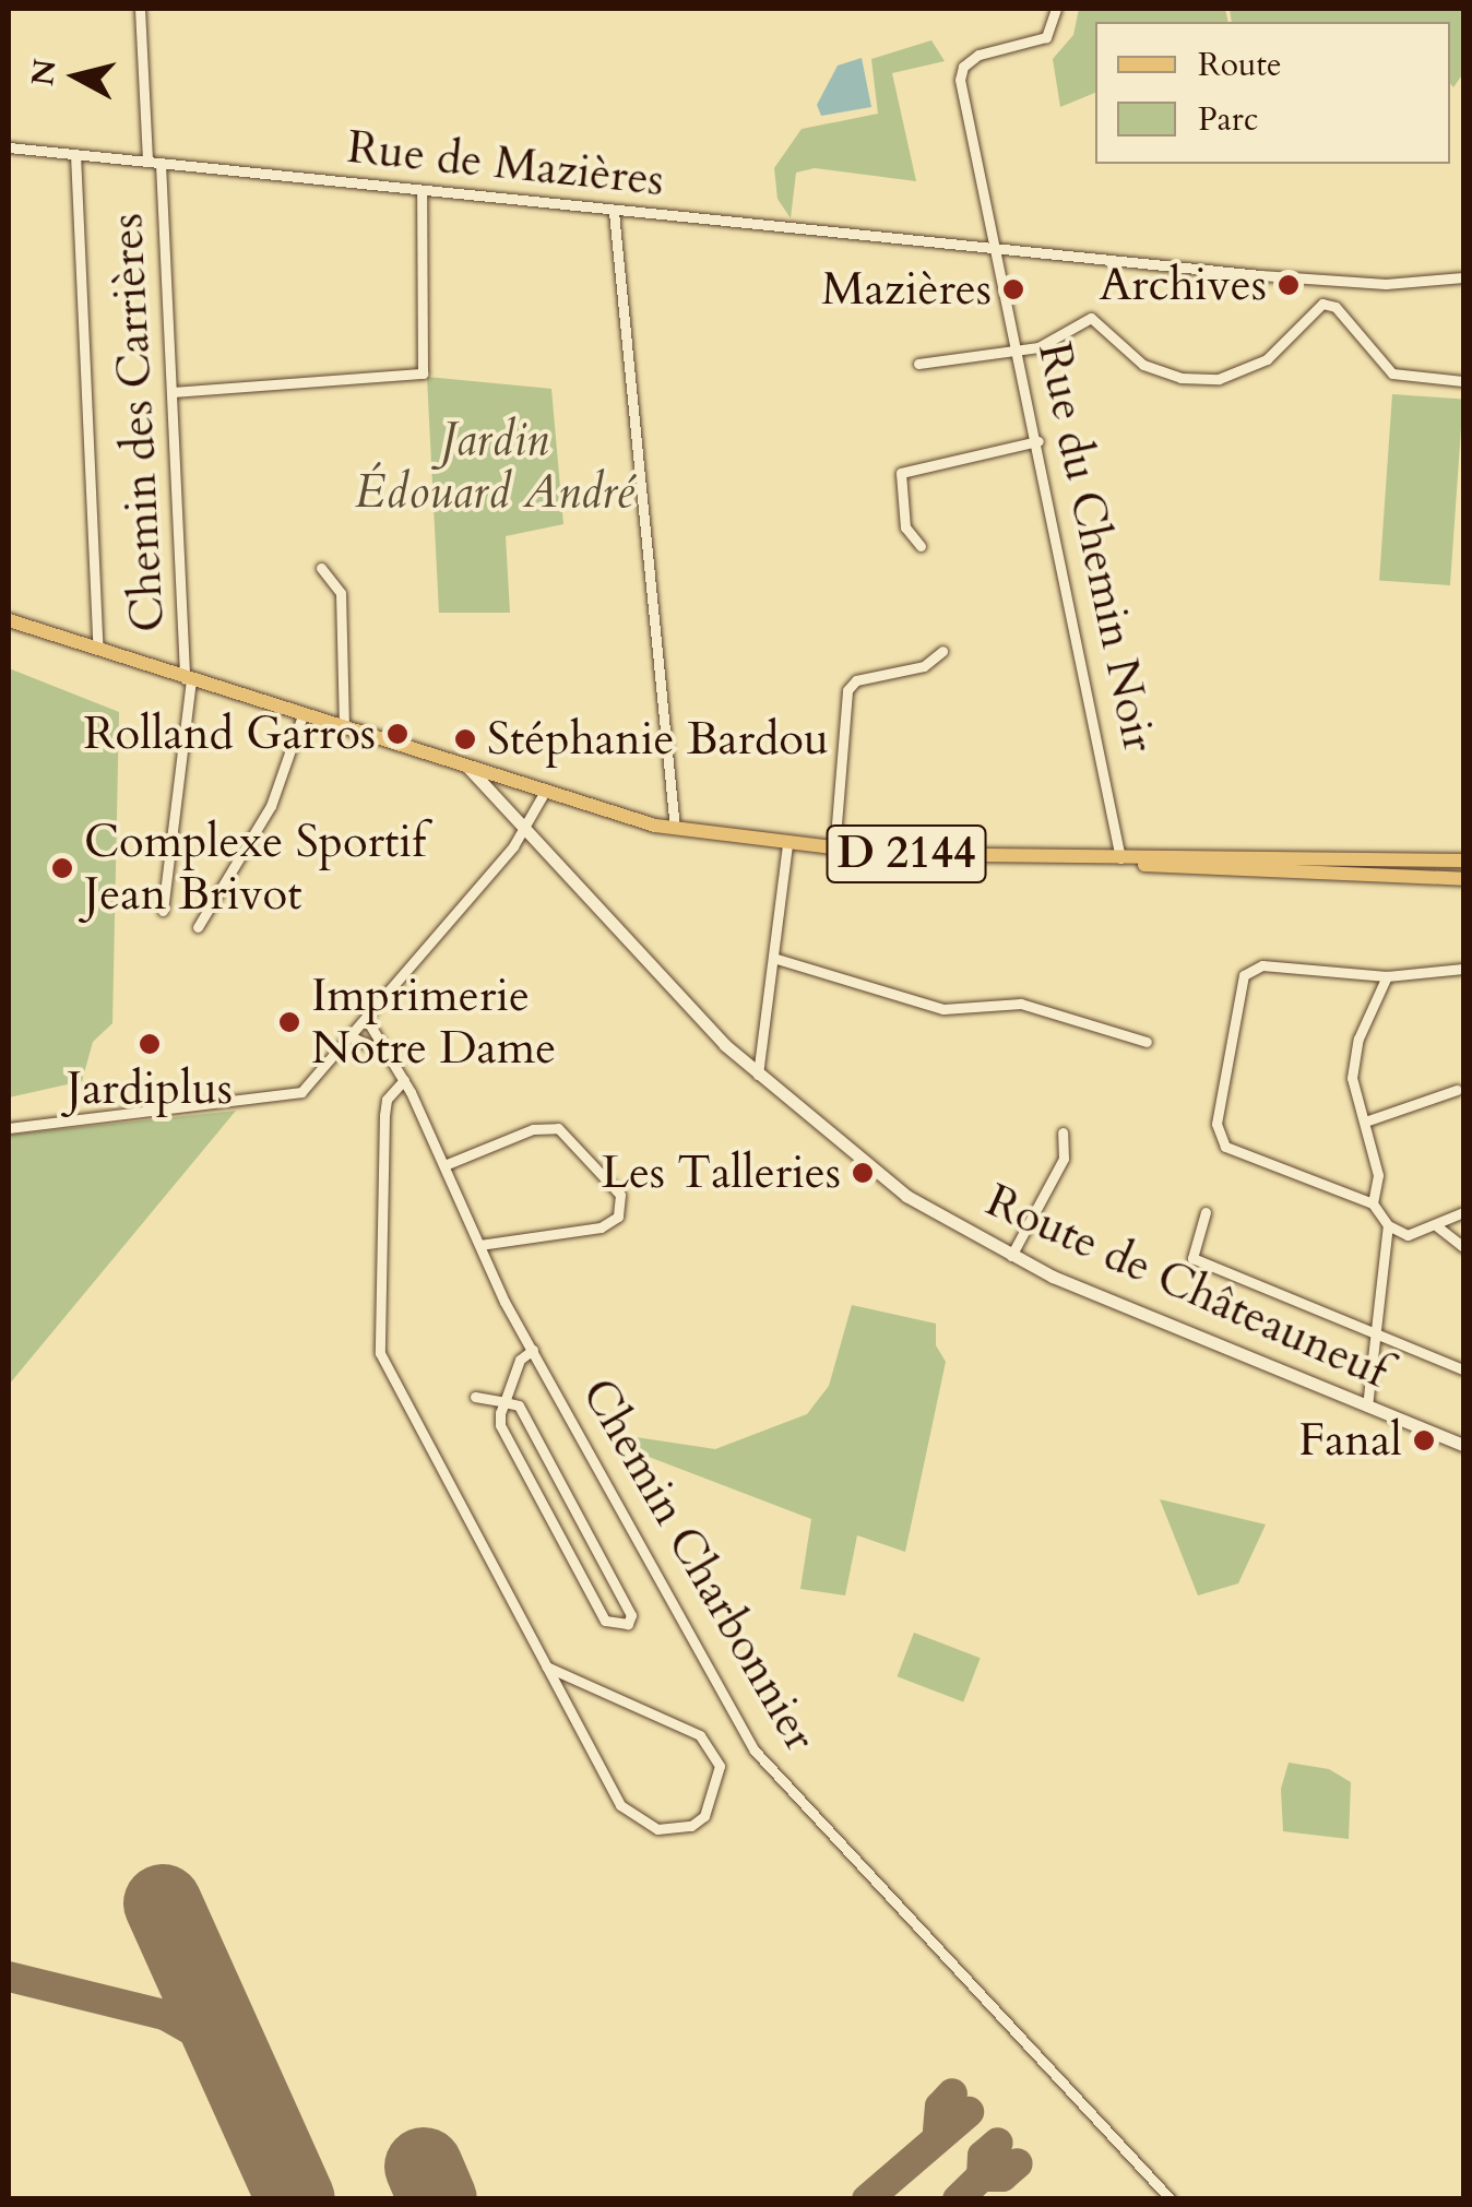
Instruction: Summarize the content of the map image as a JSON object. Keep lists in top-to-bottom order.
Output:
{
  "streets": {
    "main road": ["D 2144", "Route de Châteauneuf"],
    "street": [
      "Rue de Mazières",
      "Chemin des Carrières",
      "Rue du Chemin Noir",
      "Chemin Charbonnier"
    ]
  },
  "crossings": [
    ["Rue de Mazières", "Chemin des Carrières"],
    ["Rue de Mazières", "Rue du Chemin Noir"],
    ["Rue du Chemin Noir", "D 2144"],
    ["D 2144", "Route de Châteauneuf"]
  ],
  "parks": ["Jardin Édouard André"],
  "places": [
    "Archives",
    "Mazières",
    "Rolland Garros",
    "Stéphanie Bardou",
    "Complexe Sportif Jean Brivot",
    "Imprimerie Notre Dame",
    "Jardiplus",
    "Les Talleries",
    "Fanal"
  ],
  "legend": ["Route", "Parc"],
  "north": "left"
}
